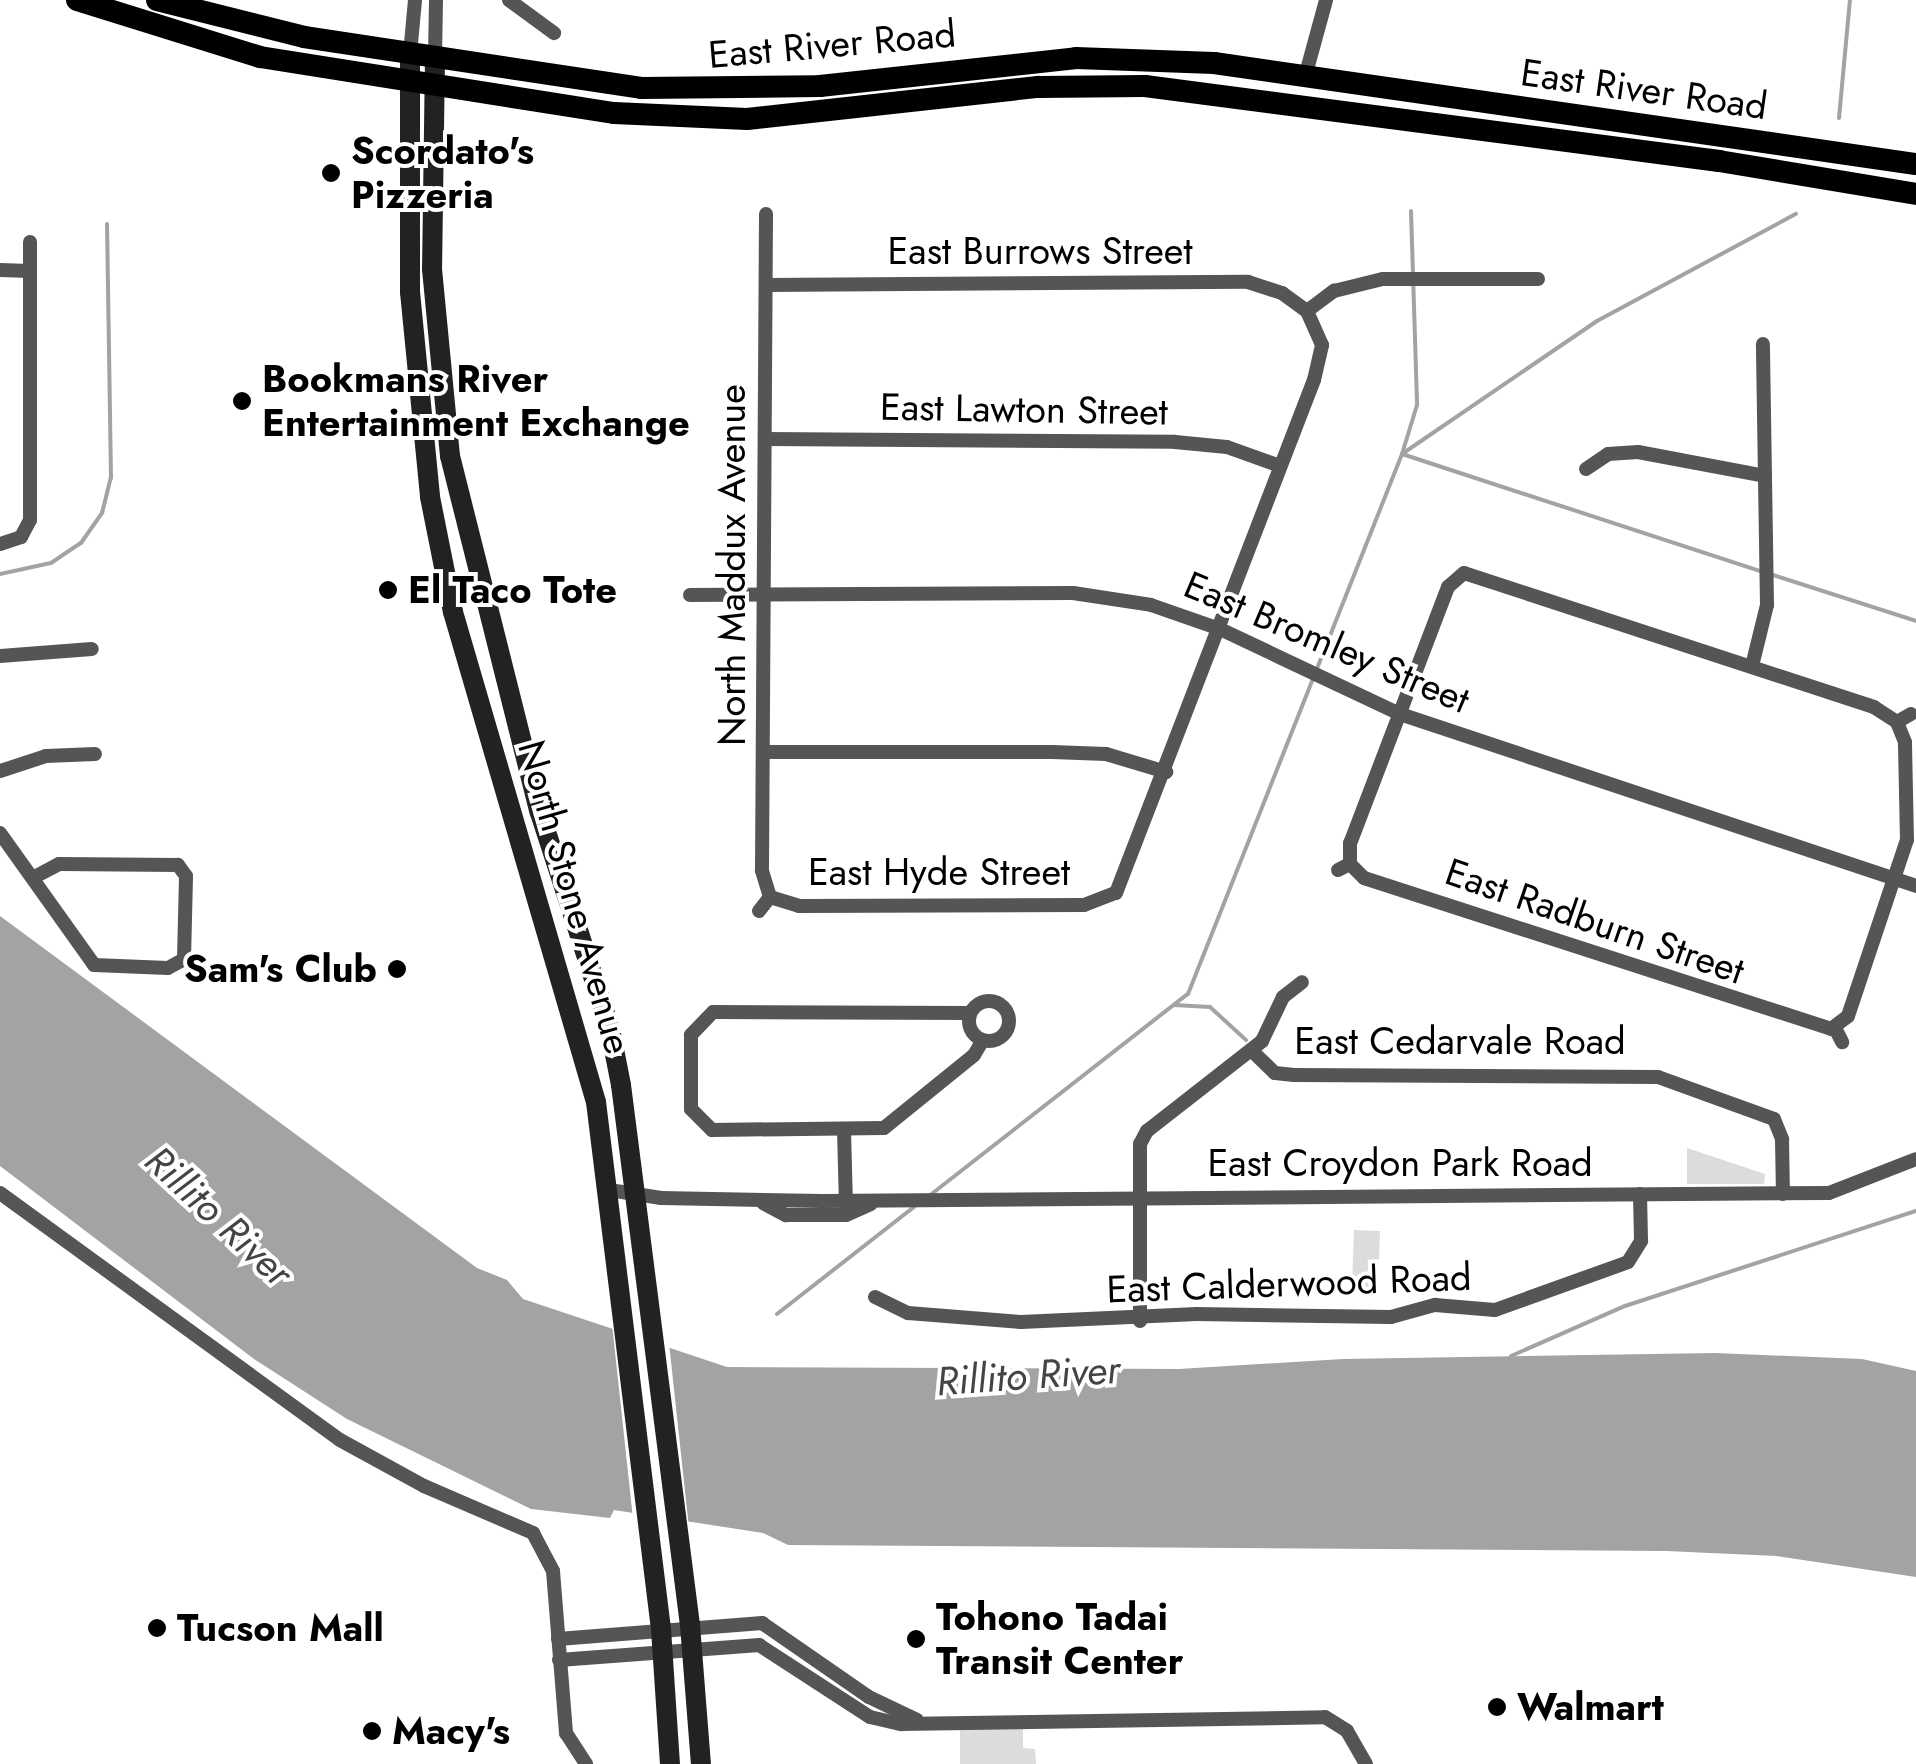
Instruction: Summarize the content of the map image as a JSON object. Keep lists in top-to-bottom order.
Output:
{
  "streets": {
    "main road": ["East River Road", "North Stone Avenue"],
    "street": [
      "East Burrows Street",
      "East Lawton Street",
      "North Maddux Avenue",
      "East Bromley Street",
      "East Hyde Street",
      "East Radburn Street",
      "East Cedarvale Road",
      "East Croydon Park Road",
      "East Calderwood Road"
    ]
  },
  "crossings": [
    ["East River Road", "North Stone Avenue"],
    ["East Burrows Street", "North Maddux Avenue"],
    ["East Lawton Street", "North Maddux Avenue"],
    ["North Maddux Avenue", "East Bromley Street"],
    ["North Maddux Avenue", "East Hyde Street"],
    ["East Bromley Street", "East Radburn Street"],
    ["North Stone Avenue", "East Croydon Park Road"],
    ["East Cedarvale Road", "East Croydon Park Road"],
    ["East Croydon Park Road", "East Calderwood Road"]
  ],
  "water": ["Rillito River"],
  "places": [
    "Scordato's Pizzeria",
    "Bookmans River Entertainment Exchange",
    "El Taco Tote",
    "Sam's Club",
    "Tucson Mall",
    "Tohono Tadai Transit Center",
    "Walmart",
    "Macy's"
  ]
}
